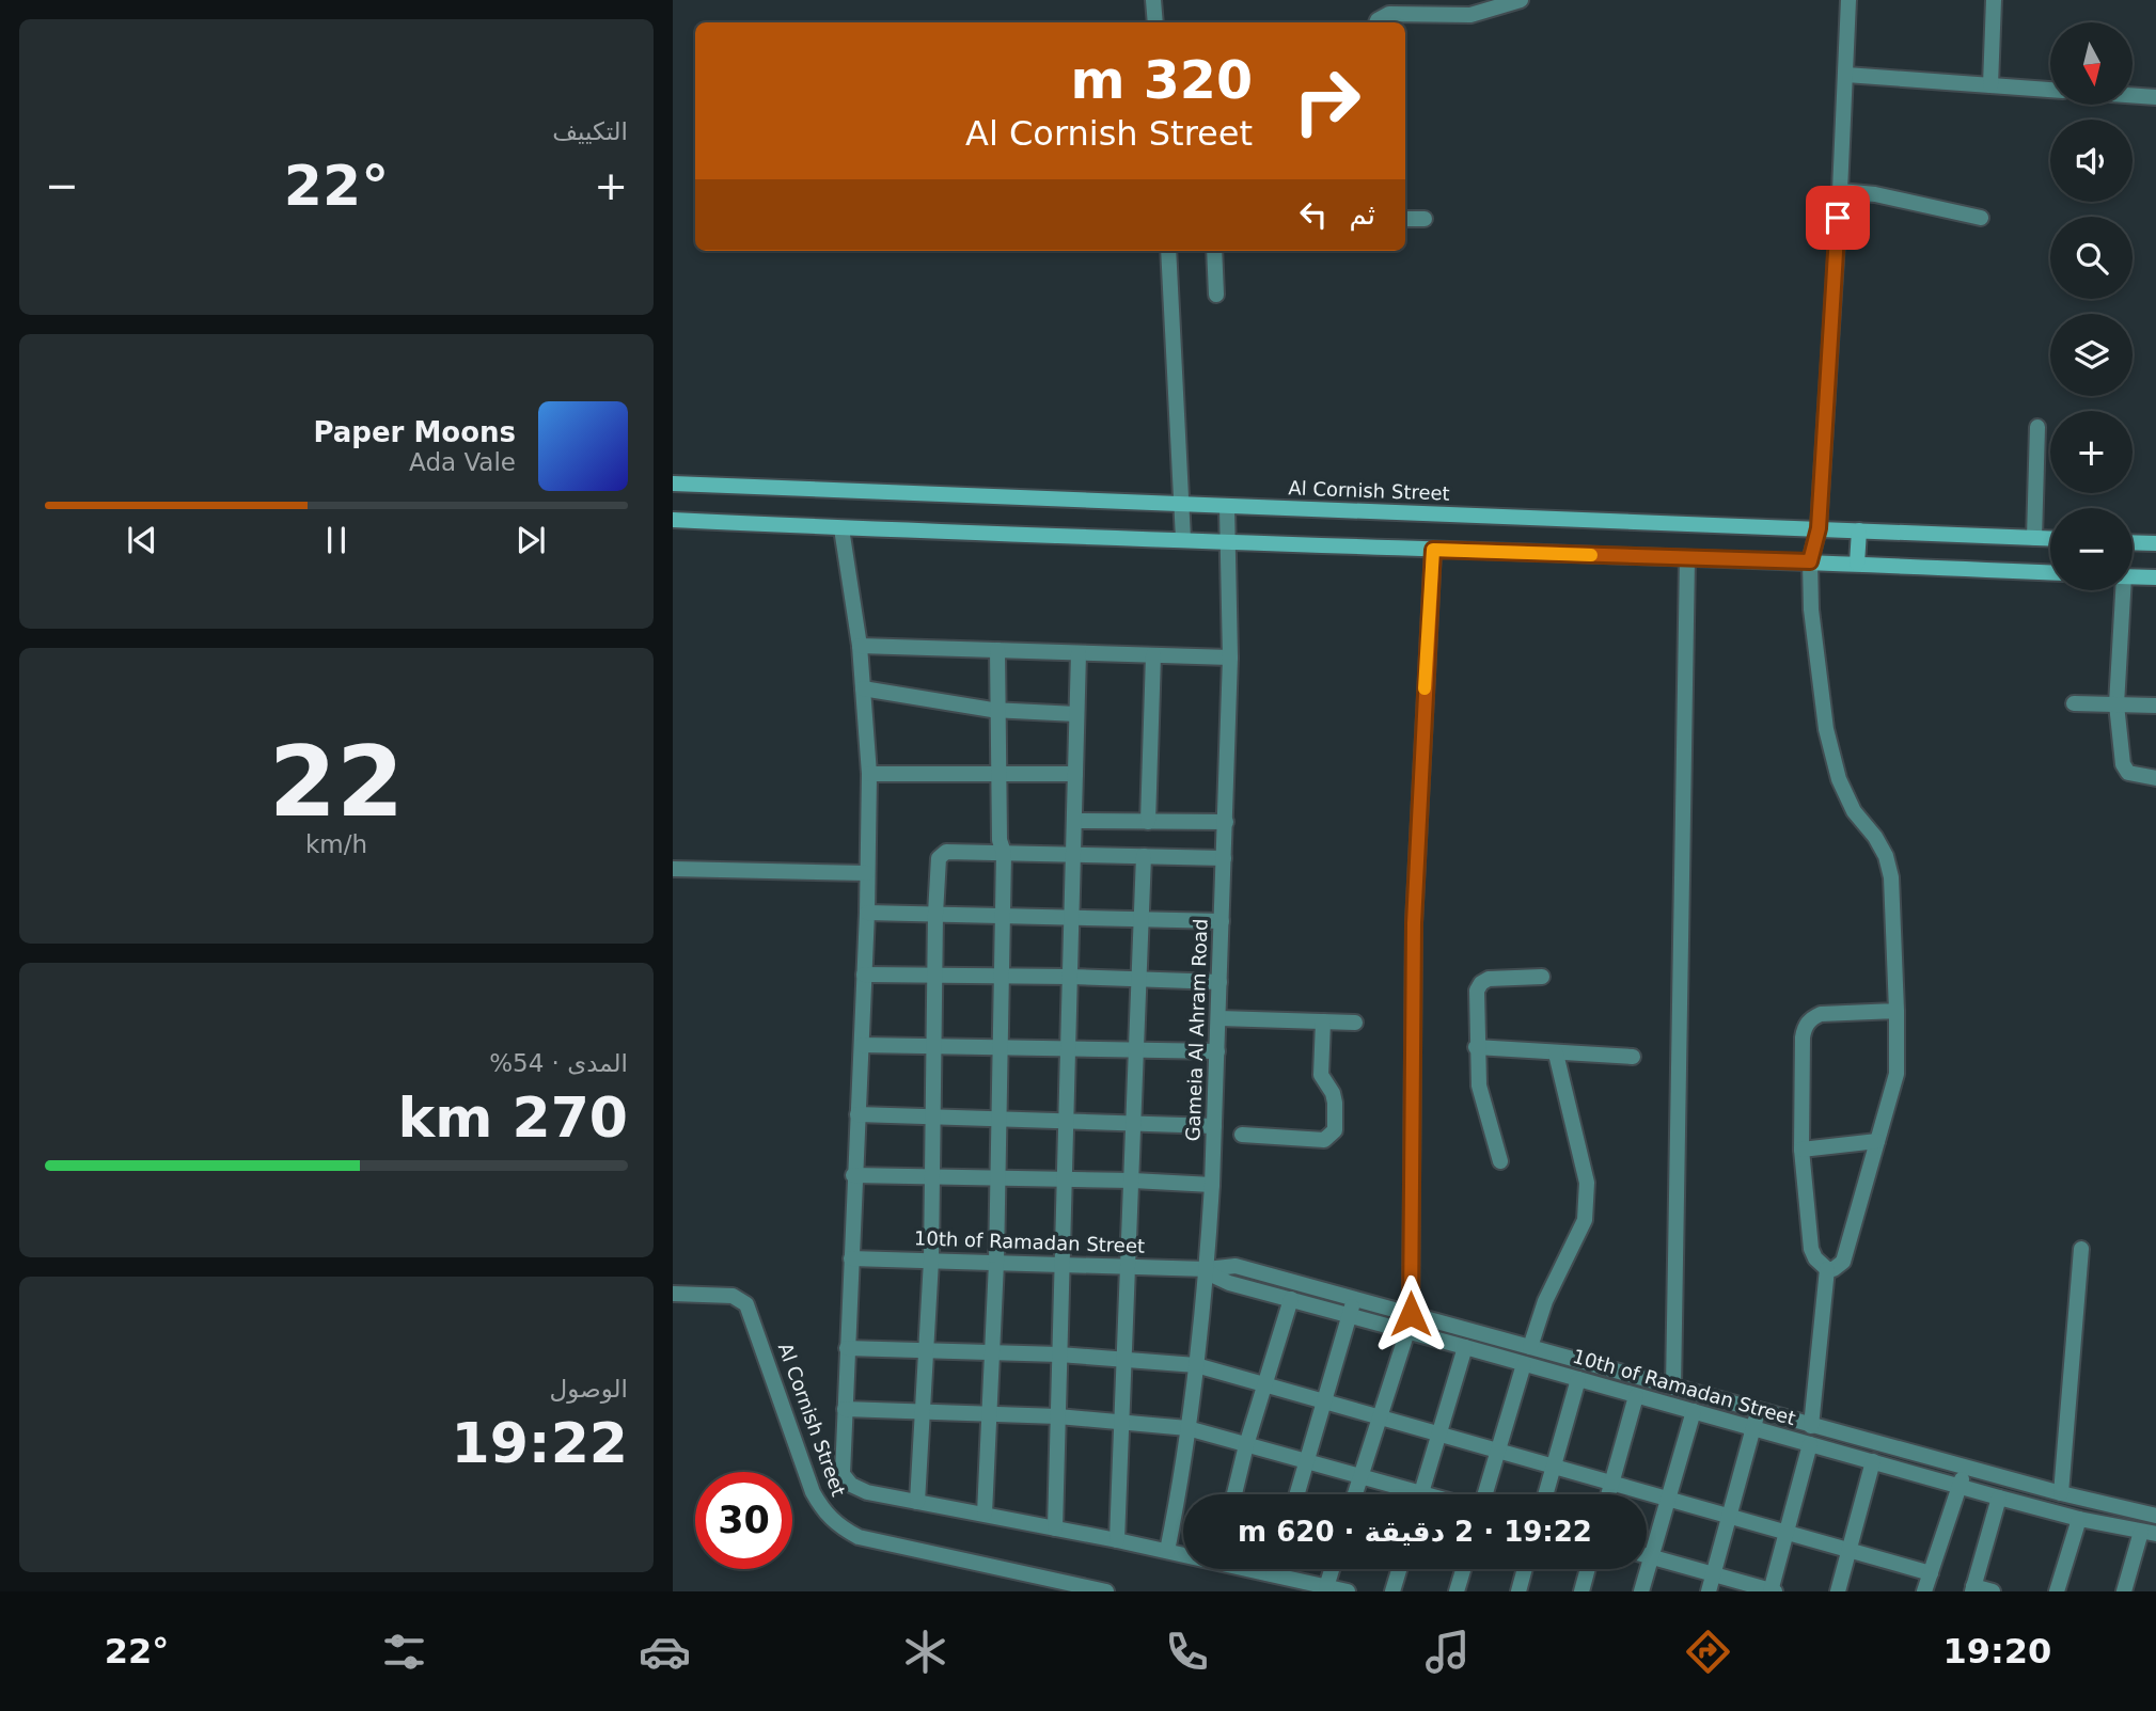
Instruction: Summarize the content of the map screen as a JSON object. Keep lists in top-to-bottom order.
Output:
{
  "streets": {
    "main road": ["Al Cornish Street"],
    "street": ["Gameia Al Ahram Road", "10th of Ramadan Street"]
  },
  "crossings": [
    ["Al Cornish Street", "Gameia Al Ahram Road"],
    ["Gameia Al Ahram Road", "10th of Ramadan Street"]
  ],
  "north": "bottom",
  "page": {
    "tile": [
      "التكييف",
      ["22", "km/h"],
      ["المدى · 54%", "270 km"],
      ["الوصول", "19:22"]
    ],
    "map_buttons": ["+", "−"],
    "turn": ["320 m", "Al Cornish Street"],
    "heat": ["−", "22°", "+"],
    "then": "ثم",
    "song": ["Paper Moons", "Ada Vale"],
    "limit": "30",
    "trip": "19:22 · 2 دقيقة · 620 m",
    "tabs": ["19:20", "22°"]
  }
}
